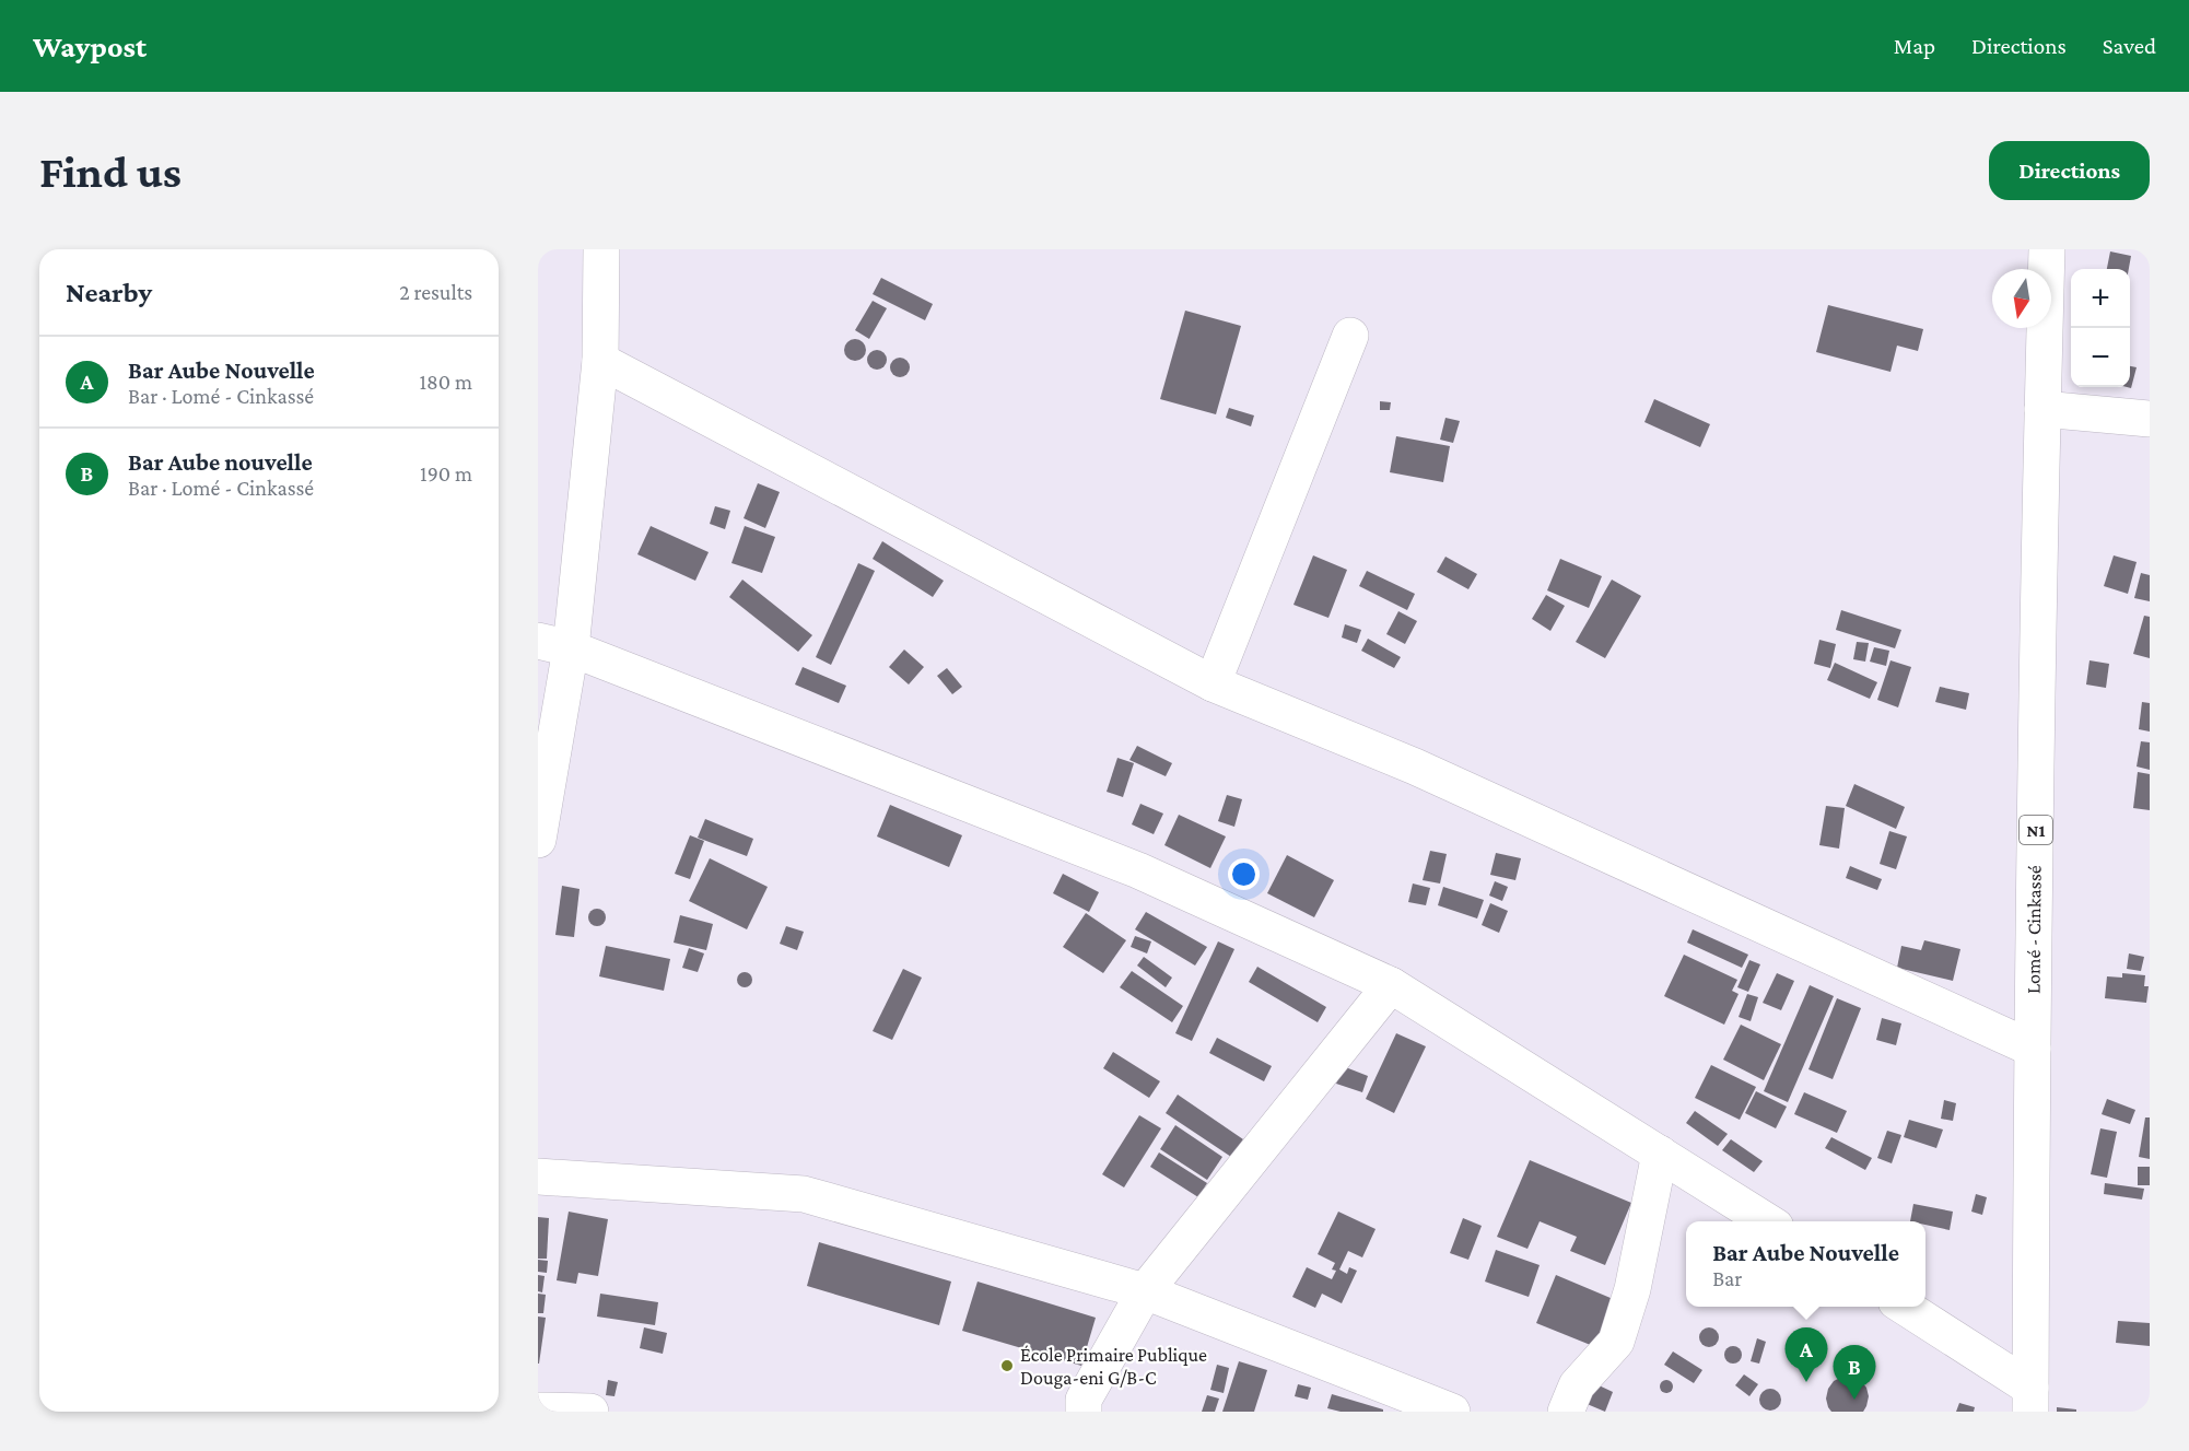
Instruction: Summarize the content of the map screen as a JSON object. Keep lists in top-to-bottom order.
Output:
{
  "streets": {
    "main road": ["N1", "Lomé - Cinkassé"]
  },
  "places": ["École Primaire Publique Douga-eni G/B-C"],
  "north": "bottom",
  "page": {
    "header": "Waypost",
    "nav": ["Map", "Directions", "Saved"],
    "buttons": "Directions",
    "title": "Find us",
    "heading": ["Nearby", "2 results"],
    "map_buttons": ["+", "−"],
    "list": [
      {
        "mark": "A",
        "name": "Bar Aube Nouvelle",
        "note": "Bar · Lomé - Cinkassé",
        "value": "180 m"
      },
      {
        "mark": "B",
        "name": "Bar Aube nouvelle",
        "note": "Bar · Lomé - Cinkassé",
        "value": "190 m"
      }
    ],
    "popup": ["Bar Aube Nouvelle", "Bar"],
    "pins": ["A", "B"]
  }
}
